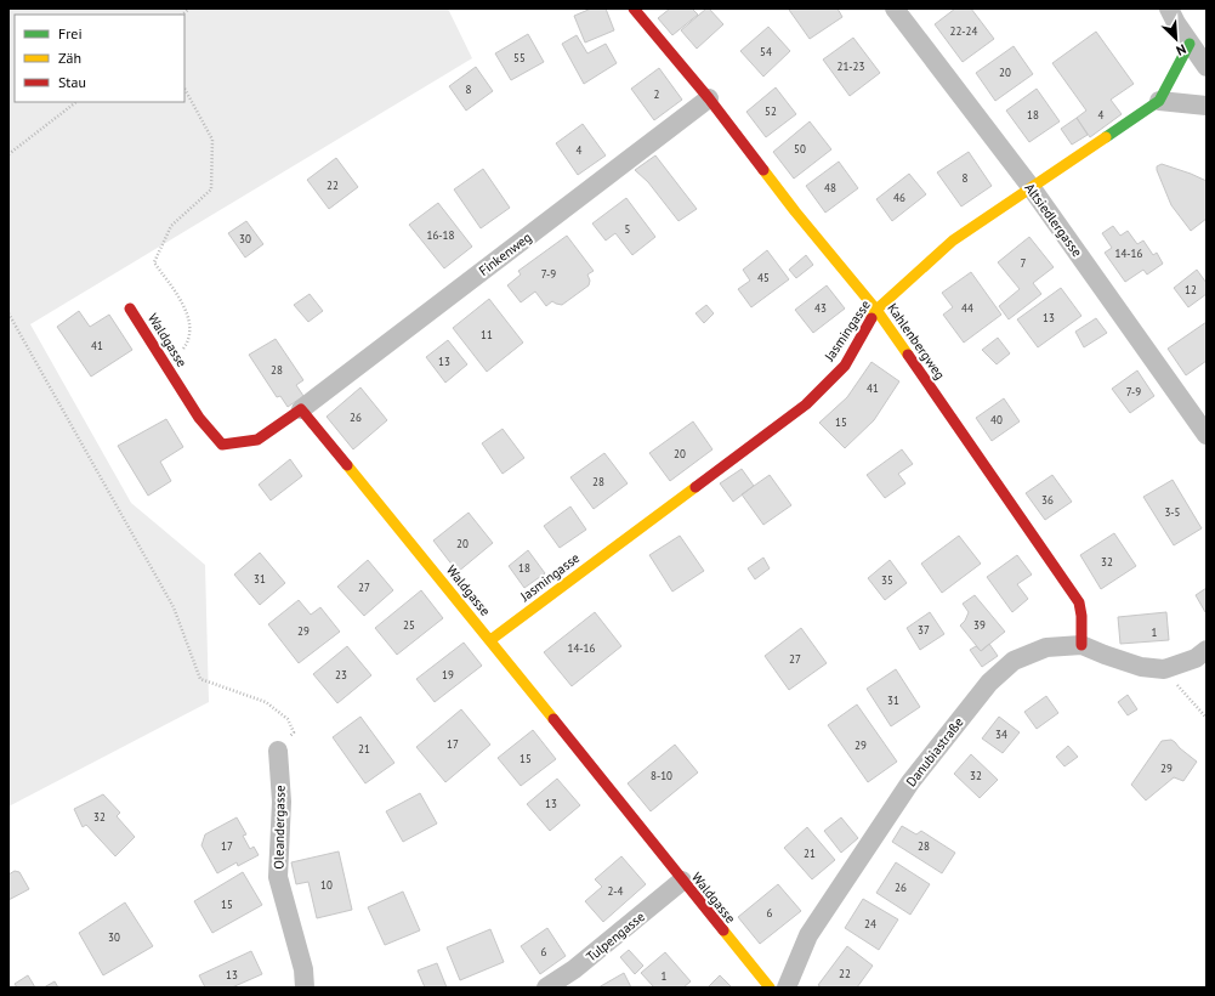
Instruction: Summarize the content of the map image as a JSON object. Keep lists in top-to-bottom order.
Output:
{
  "streets": {
    "street": [
      "Altsiedlergasse",
      "Finkenweg",
      "Jasmingasse",
      "Waldgasse",
      "Kahlenbergweg",
      "Danubiastraße",
      "Oleandergasse",
      "Tulpengasse"
    ]
  },
  "crossings": [
    ["Altsiedlergasse", "Jasmingasse"],
    ["Finkenweg", "Waldgasse"],
    ["Finkenweg", "Kahlenbergweg"],
    ["Jasmingasse", "Waldgasse"],
    ["Jasmingasse", "Kahlenbergweg"],
    ["Waldgasse", "Tulpengasse"],
    ["Kahlenbergweg", "Danubiastraße"]
  ],
  "house_numbers": [
    "22-24",
    "54",
    "55",
    "21-23",
    "20",
    "8",
    "2",
    "52",
    "18",
    "4",
    "50",
    "4",
    "8",
    "22",
    "48",
    "46",
    "5",
    "16-18",
    "30",
    "14-16",
    "7",
    "7-9",
    "45",
    "12",
    "43",
    "44",
    "13",
    "11",
    "41",
    "13",
    "28",
    "41",
    "7-9",
    "26",
    "40",
    "15",
    "20",
    "28",
    "36",
    "3-5",
    "20",
    "32",
    "18",
    "31",
    "35",
    "27",
    "25",
    "39",
    "37",
    "29",
    "1",
    "14-16",
    "27",
    "23",
    "19",
    "31",
    "34",
    "17",
    "29",
    "21",
    "15",
    "29",
    "8-10",
    "32",
    "13",
    "32",
    "17",
    "28",
    "21",
    "10",
    "26",
    "2-4",
    "15",
    "6",
    "24",
    "30",
    "6",
    "22",
    "13",
    "1"
  ],
  "legend": ["Frei", "Zäh", "Stau"],
  "north": "bottom right"
}
